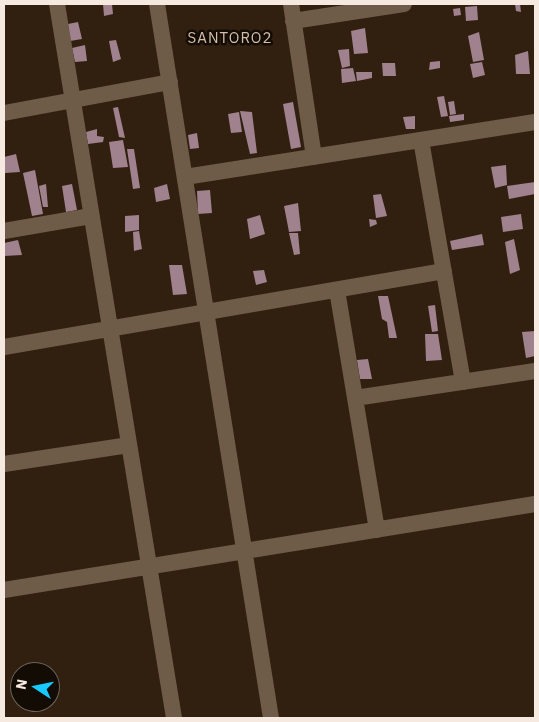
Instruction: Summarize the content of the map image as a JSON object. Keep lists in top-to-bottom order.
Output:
{
  "districts": ["SANTORO2"],
  "north": "left"
}
